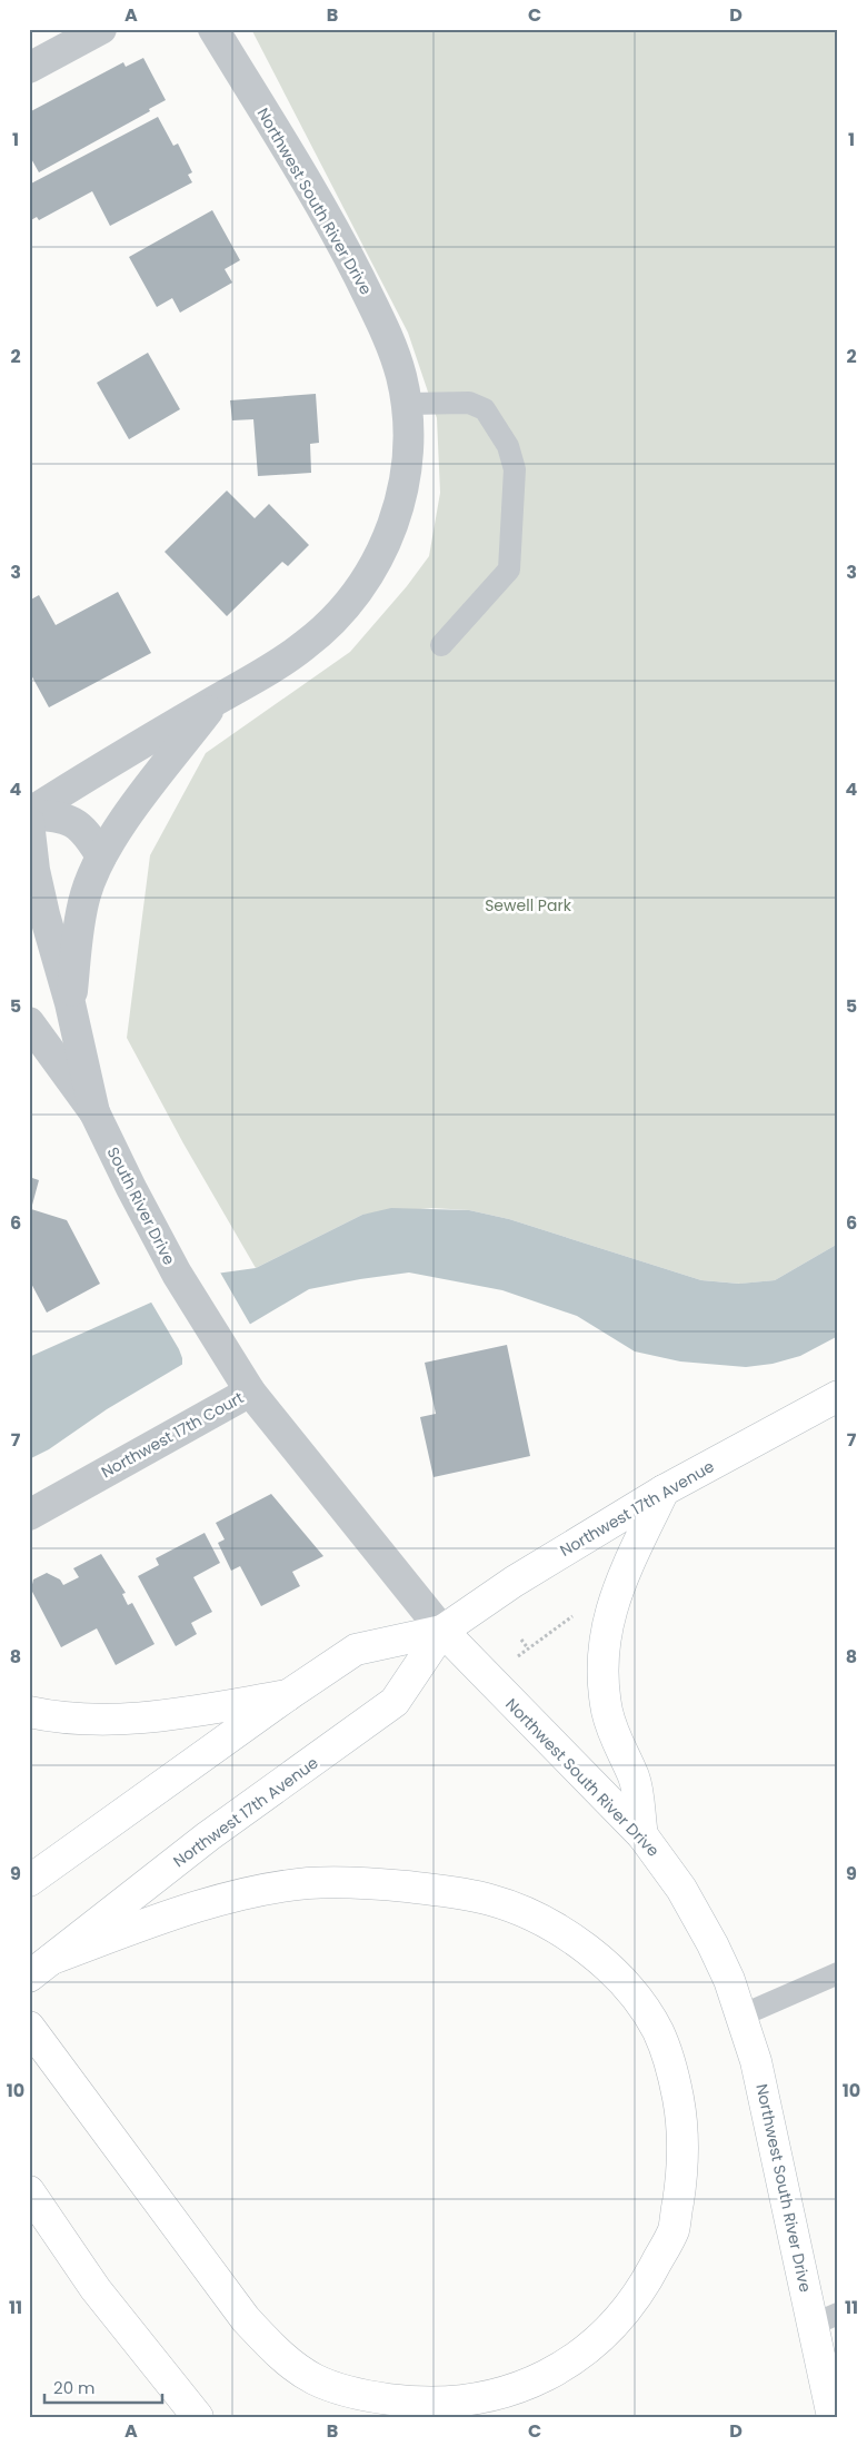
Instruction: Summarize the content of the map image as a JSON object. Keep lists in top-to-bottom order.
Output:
{
  "streets": {
    "main road": ["Northwest South River Drive", "Northwest 17th Avenue"],
    "street": ["South River Drive", "Northwest 17th Court"]
  },
  "crossings": [
    ["Northwest South River Drive", "South River Drive"],
    ["Northwest South River Drive", "Northwest 17th Court"],
    ["Northwest South River Drive", "Northwest 17th Avenue"],
    ["South River Drive", "Northwest 17th Court"]
  ],
  "parks": ["Sewell Park"],
  "scale_bar": "20 m",
  "grid": {
    "columns": [
      "A",
      "B",
      "C",
      "D"
    ],
    "rows": [
      "1",
      "2",
      "3",
      "4",
      "5",
      "6",
      "7",
      "8",
      "9",
      "10",
      "11"
    ]
  }
}
